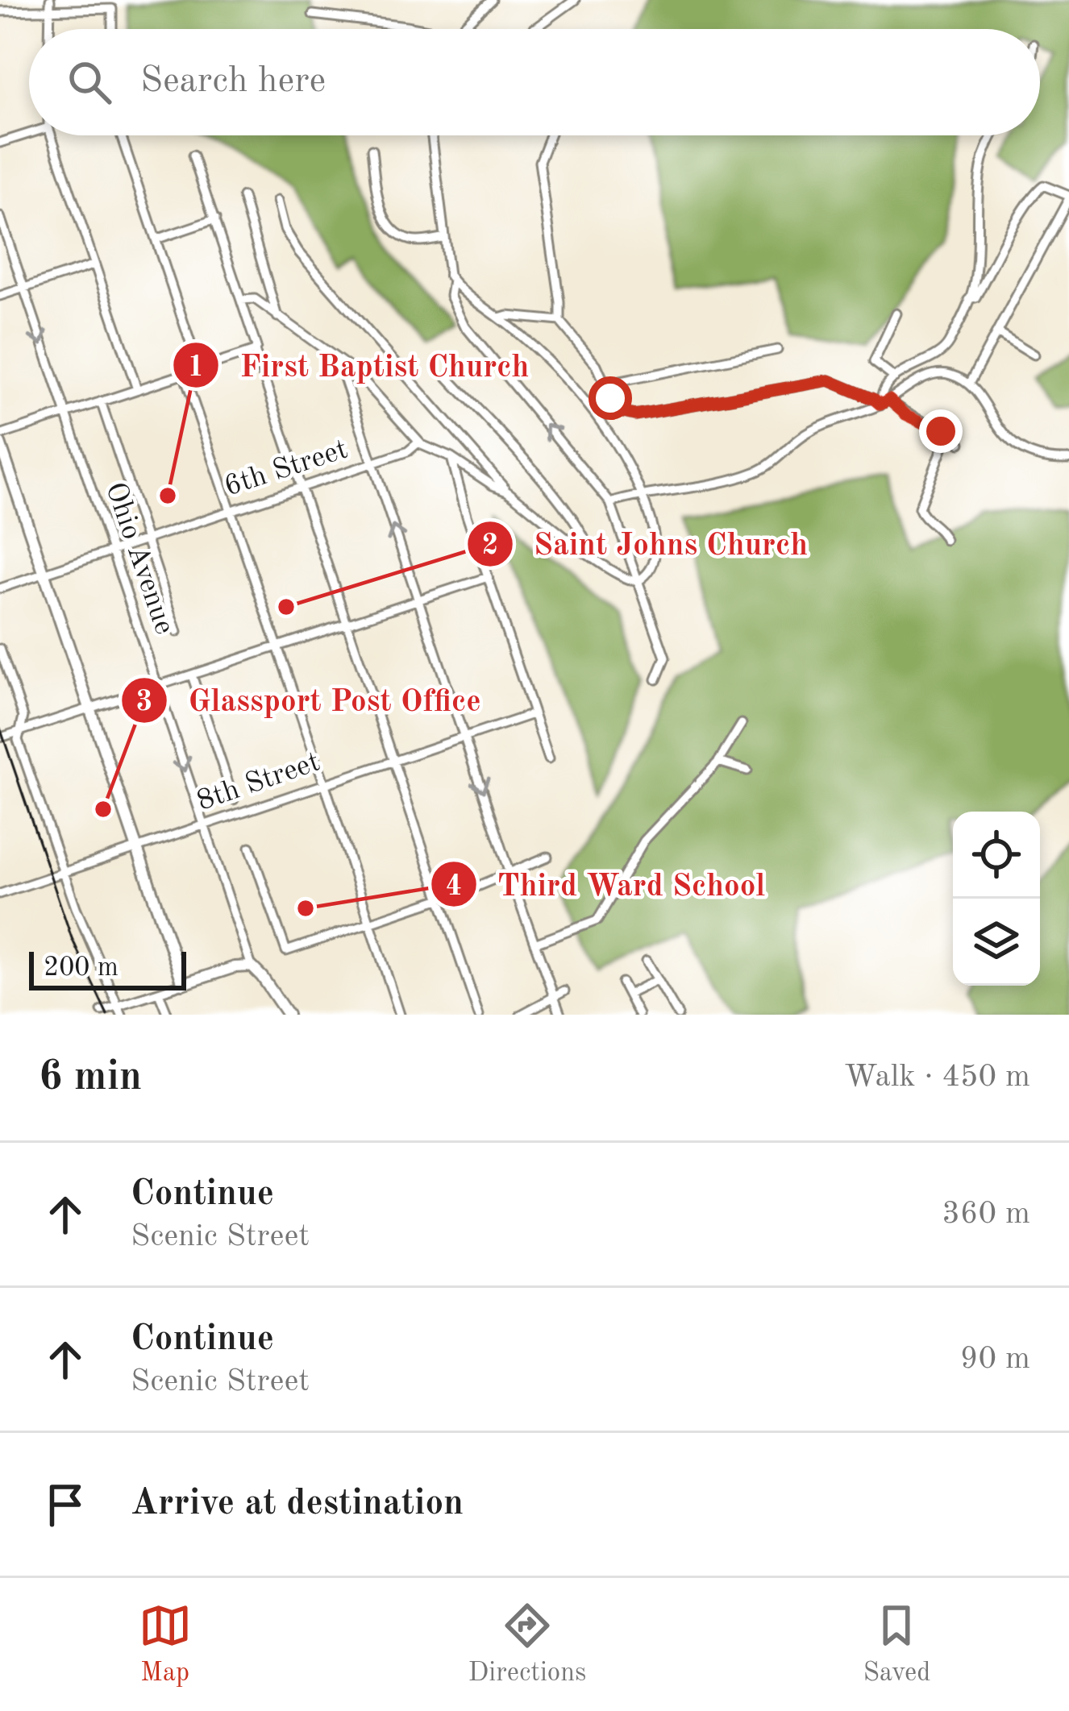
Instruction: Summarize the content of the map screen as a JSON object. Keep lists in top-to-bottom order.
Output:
{
  "streets": {
    "main road": ["Ohio Avenue"],
    "street": ["6th Street", "8th Street"]
  },
  "crossings": [
    ["6th Street", "Ohio Avenue"],
    ["Ohio Avenue", "8th Street"]
  ],
  "places": [
    "First Baptist Church",
    "Saint Johns Church",
    "Glassport Post Office",
    "Third Ward School"
  ],
  "scale_bar": "200 m",
  "page": {
    "search": "Search here",
    "scale": "200 m",
    "heading": ["6 min", "Walk · 450 m"],
    "list": [
      ["Continue", "Scenic Street", "360 m"],
      ["Continue", "Scenic Street", "90 m"],
      "Arrive at destination"
    ],
    "nav": ["Map", "Directions", "Saved"]
  }
}
